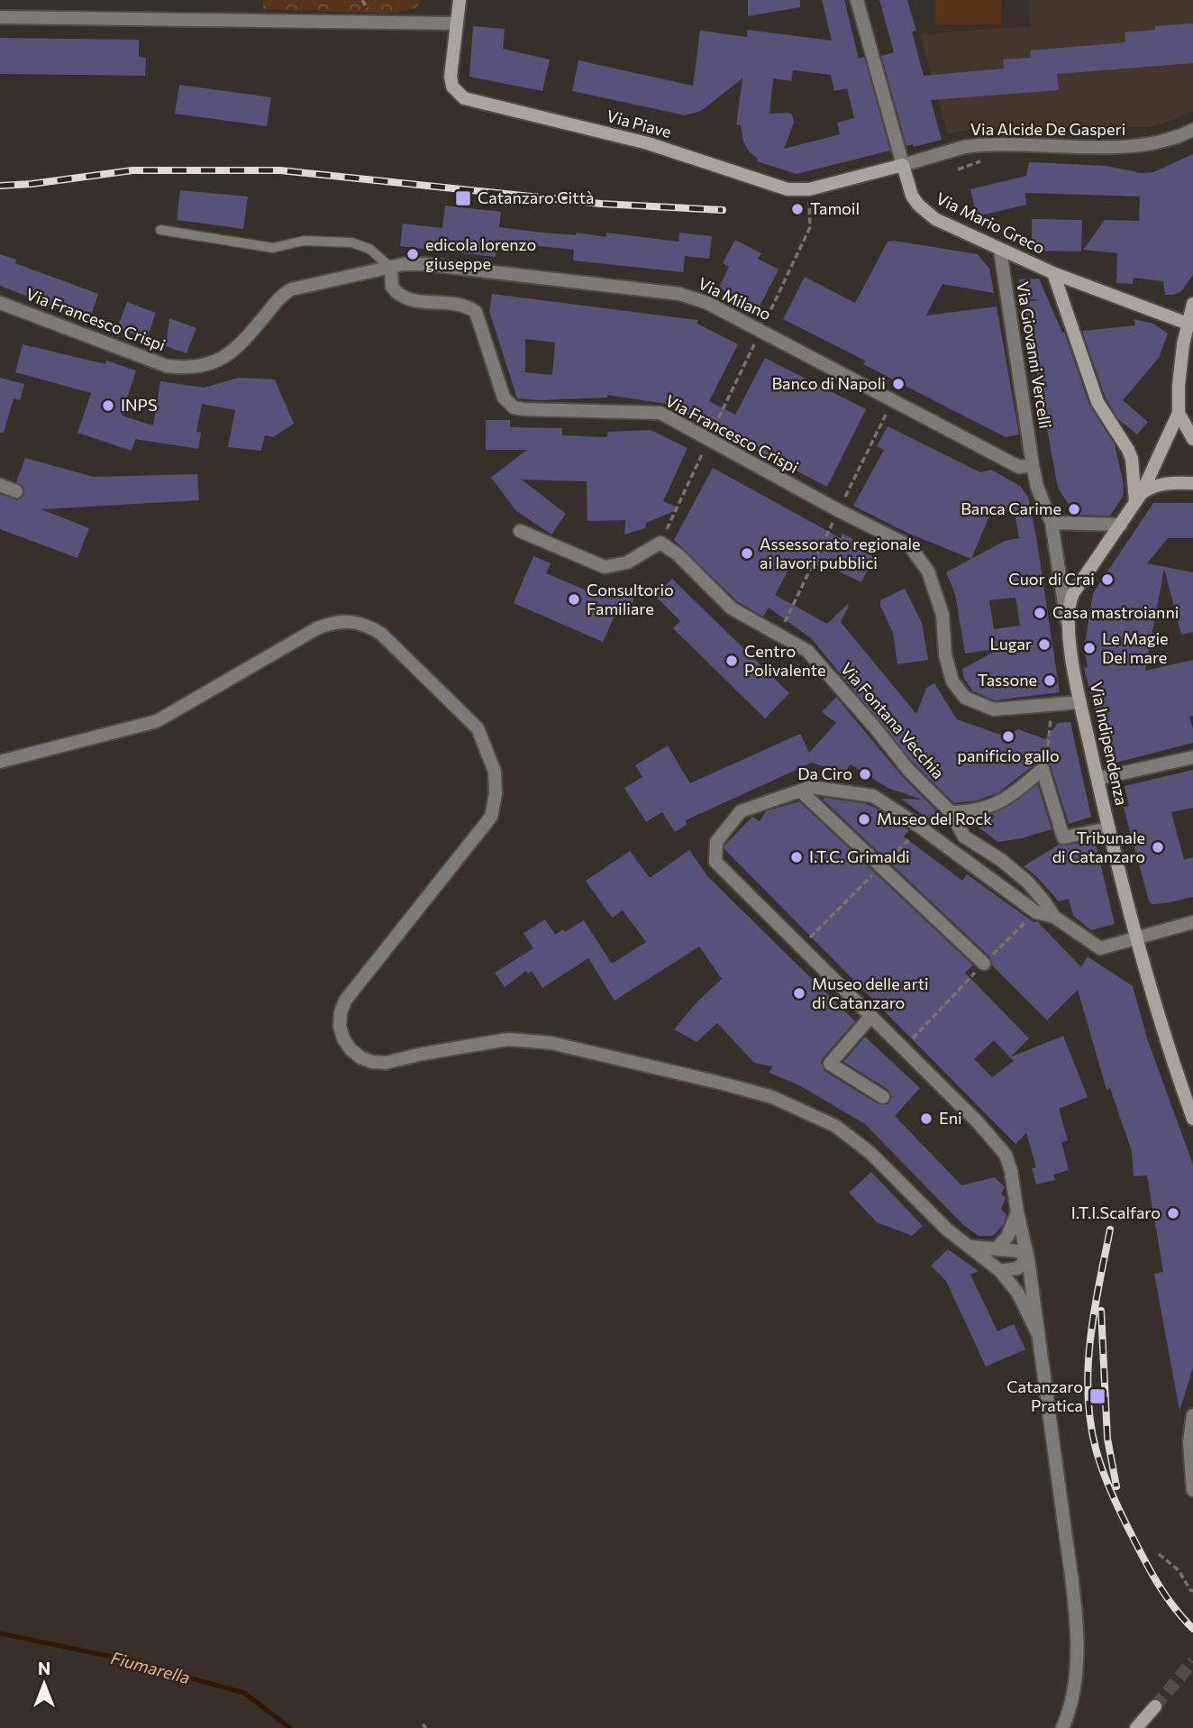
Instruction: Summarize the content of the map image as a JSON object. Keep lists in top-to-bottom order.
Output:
{
  "streets": {
    "street": [
      "Via Piave",
      "Via Alcide De Gasperi",
      "Via Mario Greco",
      "Via Milano",
      "Via Francesco Crispi",
      "Via Giovanni Vercelli",
      "Via Fontana Vecchia",
      "Via Indipendenza"
    ]
  },
  "crossings": [
    ["Via Piave", "Via Alcide De Gasperi"],
    ["Via Piave", "Via Mario Greco"],
    ["Via Alcide De Gasperi", "Via Mario Greco"],
    ["Via Mario Greco", "Via Giovanni Vercelli"],
    ["Via Mario Greco", "Via Indipendenza"],
    ["Via Milano", "Via Francesco Crispi"],
    ["Via Milano", "Via Giovanni Vercelli"],
    ["Via Milano", "Via Indipendenza"],
    ["Via Francesco Crispi", "Via Indipendenza"],
    ["Via Giovanni Vercelli", "Via Indipendenza"]
  ],
  "water": ["Fiumarella"],
  "places": {
    "transit": ["Catanzaro Città", "Catanzaro Pratica"],
    "other": [
      "Tamoil",
      "edicola lorenzo giuseppe",
      "Banco di Napoli",
      "INPS",
      "Banca Carime",
      "Assessorato regionale ai lavori pubblici",
      "Cuor di Crai",
      "Consultorio Familiare",
      "Casa mastroianni",
      "Lugar",
      "Le Magie Del mare",
      "Centro Polivalente",
      "Tassone",
      "panificio gallo",
      "Da Ciro",
      "Museo del Rock",
      "Tribunale di Catanzaro",
      "I.T.C. Grimaldi",
      "Museo delle arti di Catanzaro",
      "Eni",
      "I.T.I.Scalfaro"
    ]
  },
  "north": "top"
}
